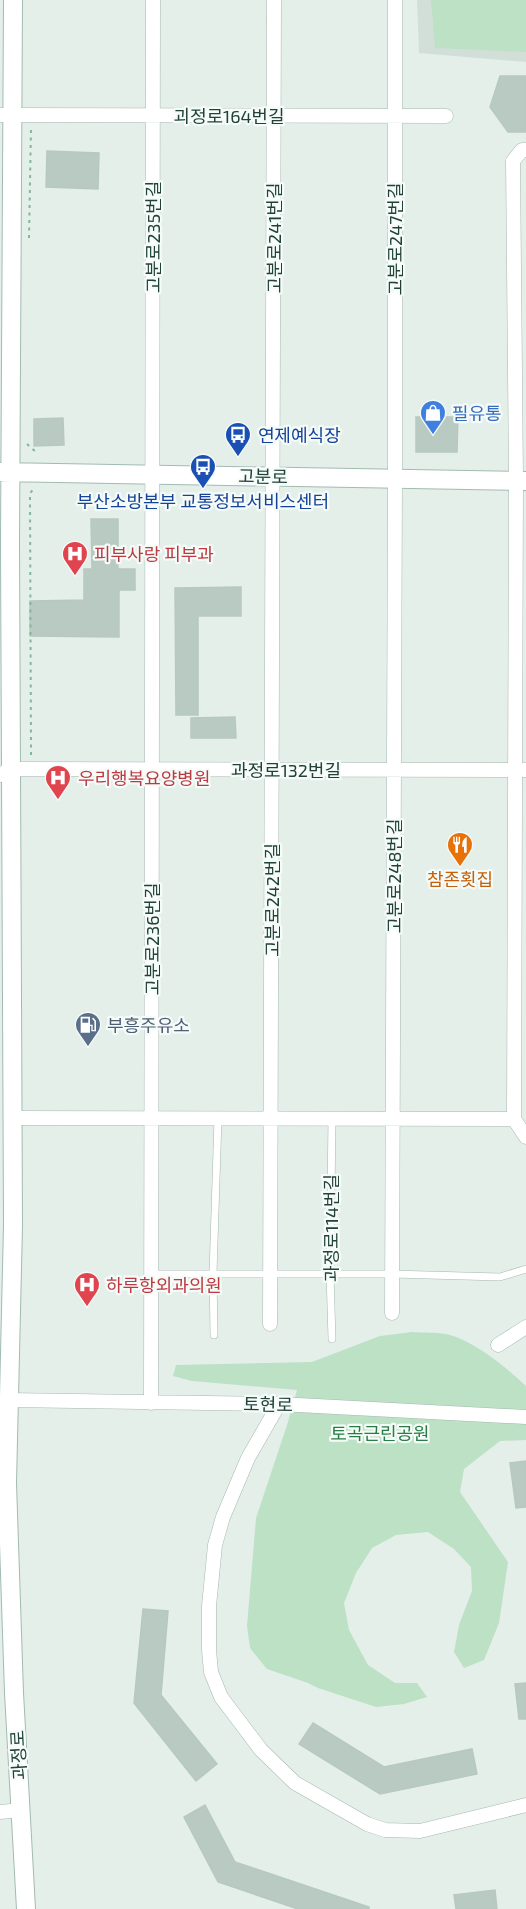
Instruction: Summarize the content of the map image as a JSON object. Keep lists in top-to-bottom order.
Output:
{
  "streets": {
    "main road": ["고분로", "과정로"],
    "street": [
      "괴정로164번길",
      "고분로235번길",
      "고분로241번길",
      "고분로247번길",
      "과정로132번길",
      "고분로248번길",
      "고분로242번길",
      "고분로236번길",
      "토현로"
    ],
    "lane": ["과정로114번길"]
  },
  "crossings": [
    ["괴정로164번길", "고분로235번길"],
    ["괴정로164번길", "고분로241번길"],
    ["괴정로164번길", "고분로247번길"],
    ["괴정로164번길", "과정로"],
    ["고분로235번길", "고분로"],
    ["고분로235번길", "고분로236번길"],
    ["고분로241번길", "고분로"],
    ["고분로241번길", "고분로242번길"],
    ["고분로247번길", "고분로"],
    ["고분로247번길", "고분로248번길"],
    ["고분로", "고분로248번길"],
    ["고분로", "고분로242번길"],
    ["고분로", "고분로236번길"],
    ["고분로", "과정로"],
    ["과정로132번길", "고분로248번길"],
    ["과정로132번길", "고분로242번길"],
    ["과정로132번길", "고분로236번길"],
    ["과정로132번길", "과정로"],
    ["고분로236번길", "토현로"],
    ["토현로", "과정로"]
  ],
  "parks": ["토곡근린공원"],
  "places": {
    "shop": ["필유통"],
    "bus stop": ["연제예식장", "부산소방본부 교통정보서비스센터"],
    "hospital": ["피부사랑 피부과", "우리행복요양병원", "하루항외과의원"],
    "restaurant": ["참존횟집"],
    "fuel station": ["부흥주유소"]
  }
}
